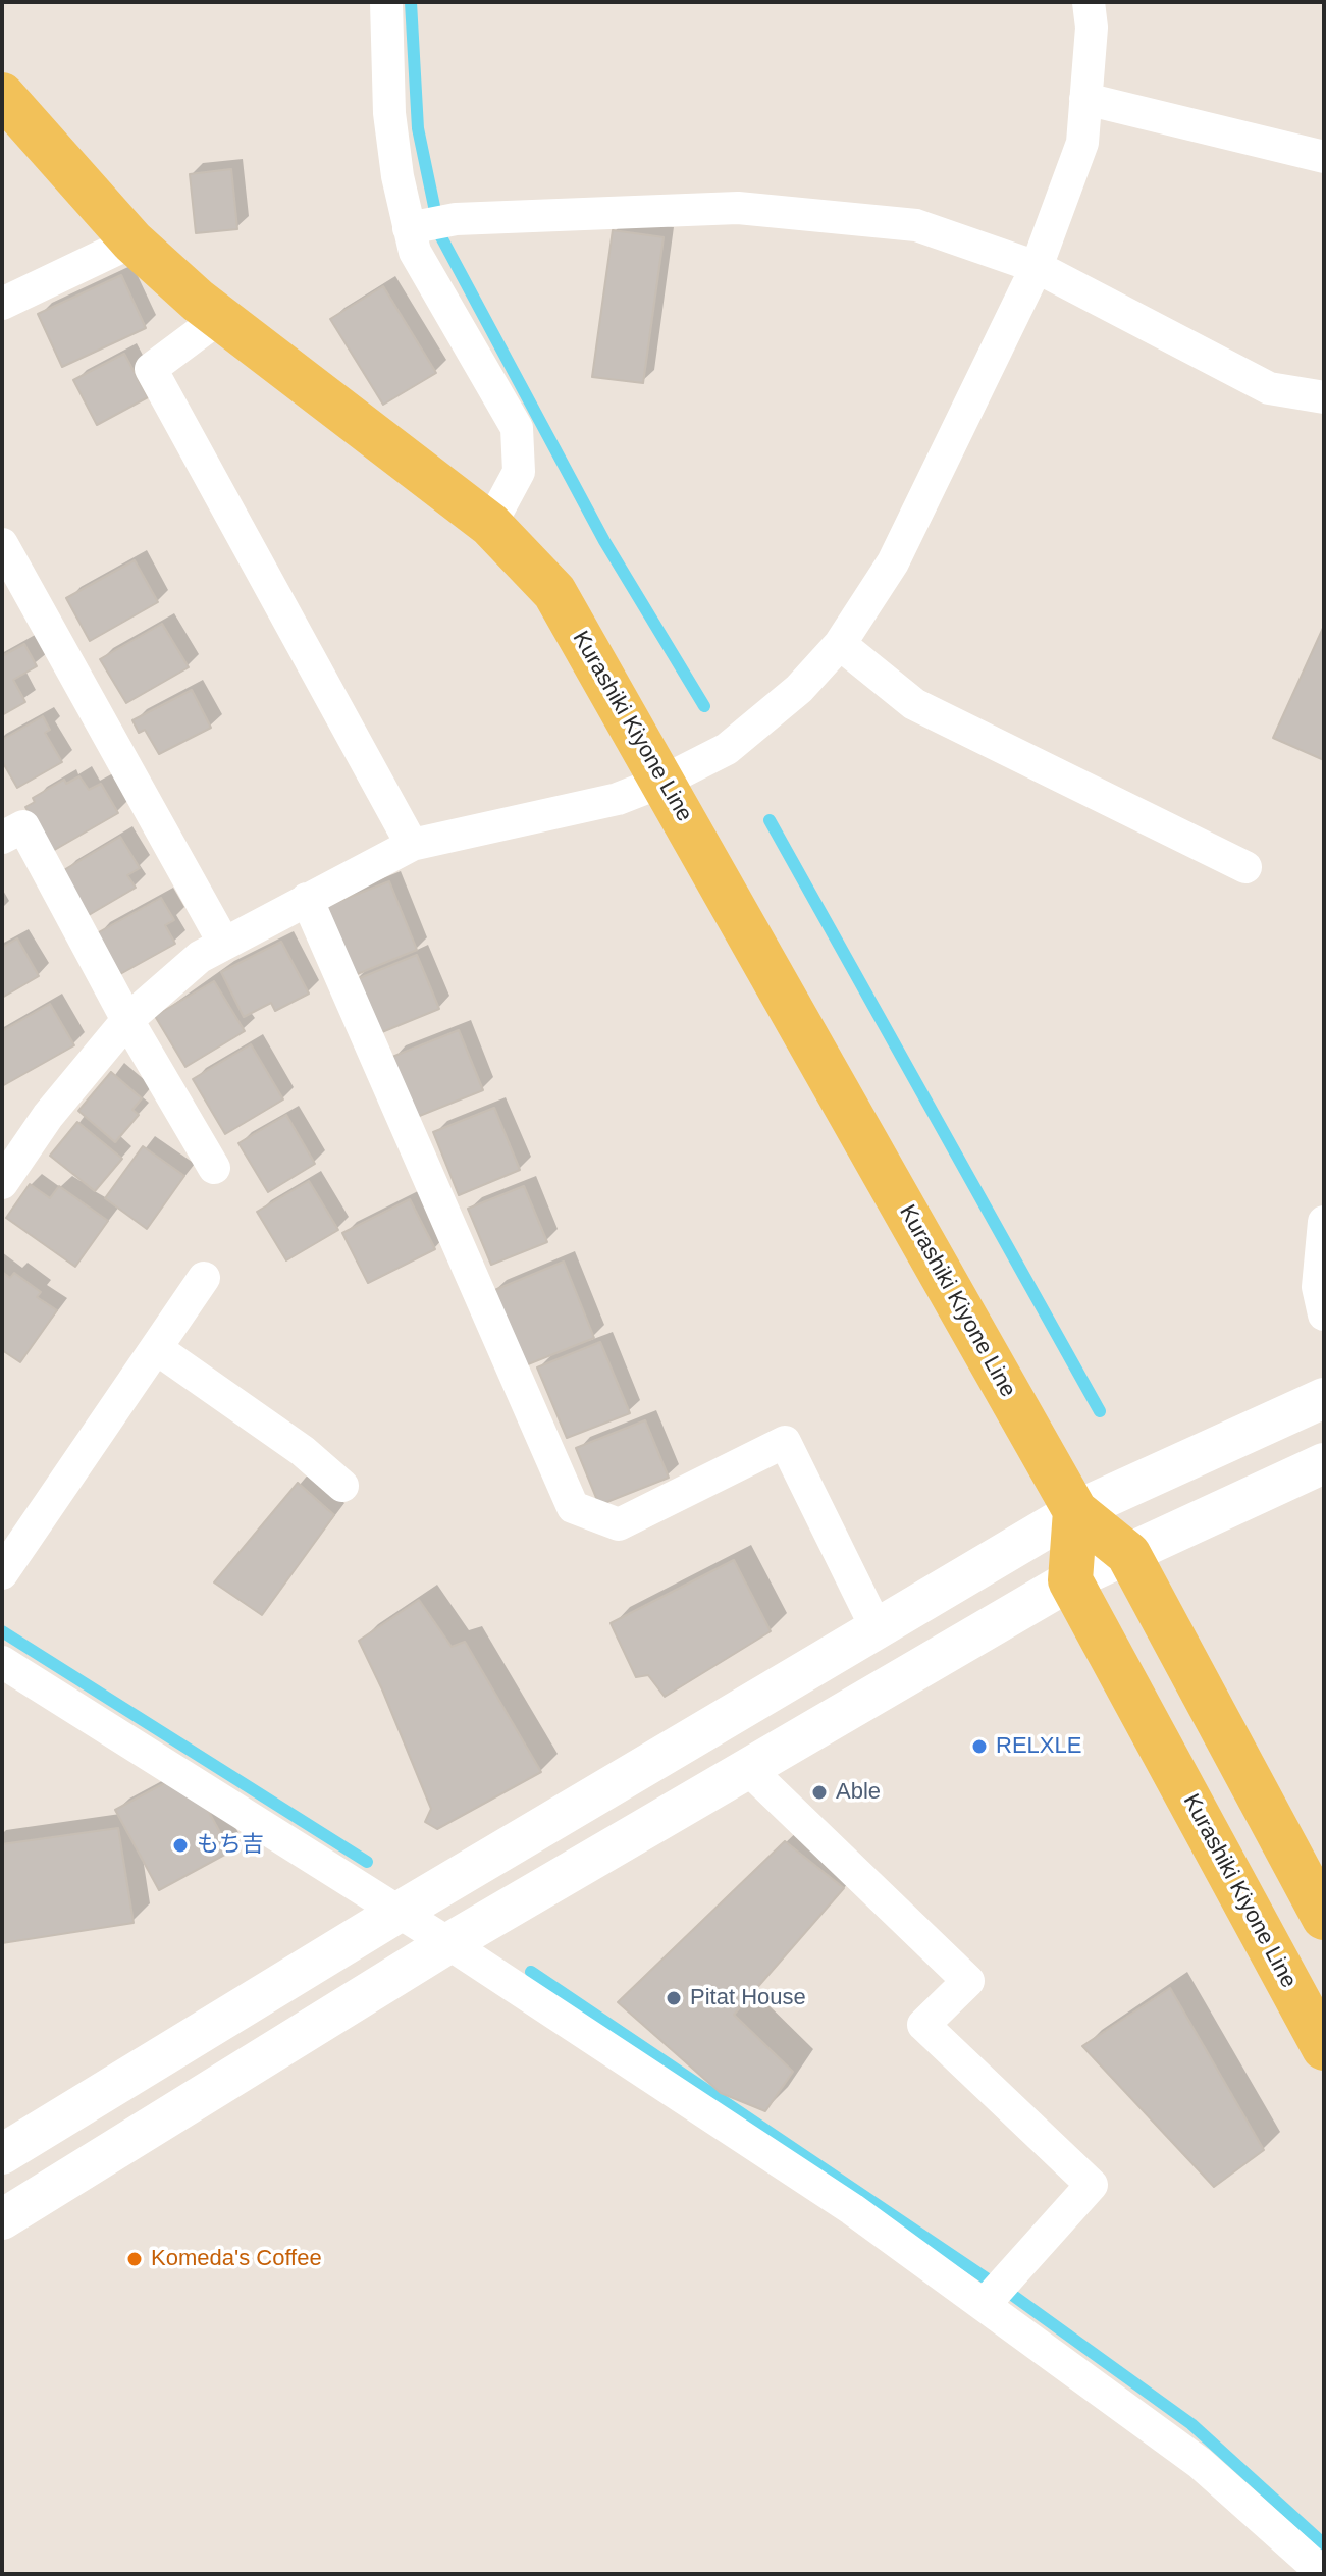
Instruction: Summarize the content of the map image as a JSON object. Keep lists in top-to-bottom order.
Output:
{
  "streets": {
    "main road": ["Kurashiki Kiyone Line"]
  },
  "places": [
    "RELXLE",
    "Able",
    "もち吉",
    "Pitat House",
    "Komeda's Coffee"
  ]
}
